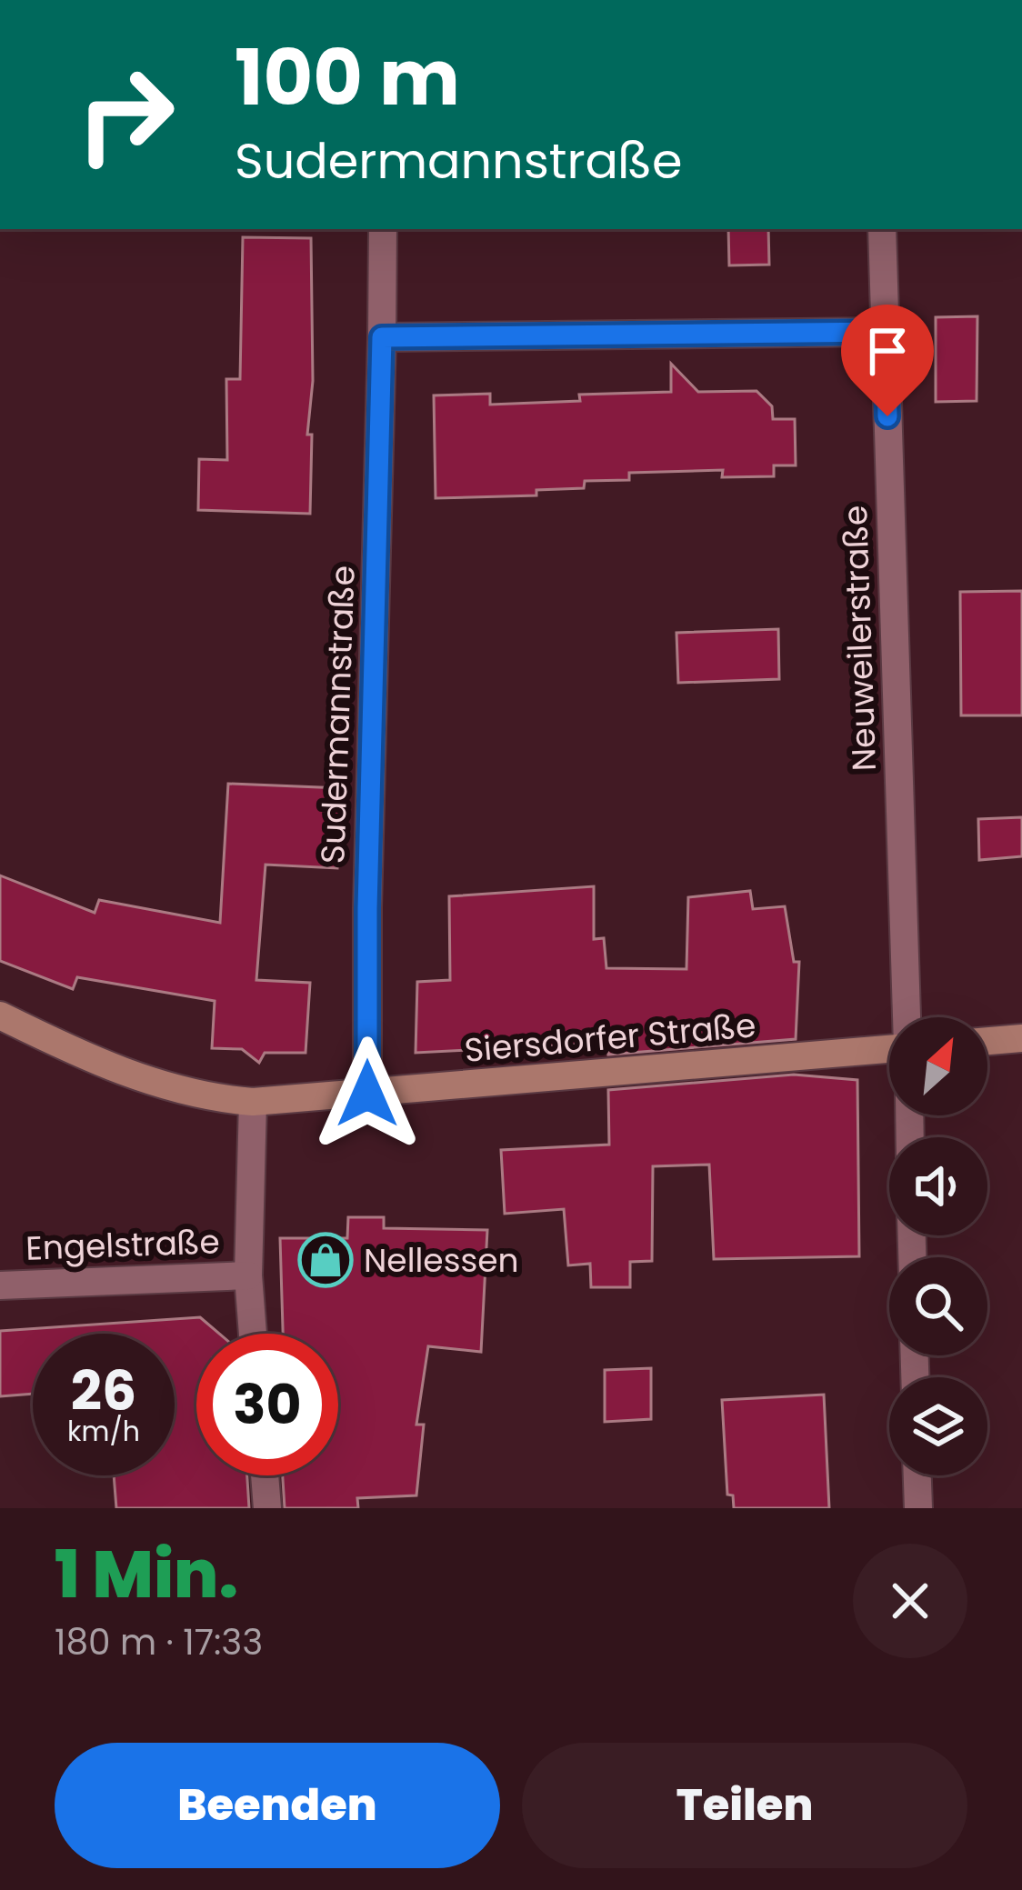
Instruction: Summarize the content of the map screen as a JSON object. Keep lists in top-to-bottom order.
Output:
{
  "streets": {
    "street": [
      "Neuweilerstraße",
      "Sudermannstraße",
      "Siersdorfer Straße",
      "Engelstraße"
    ]
  },
  "crossings": [
    ["Sudermannstraße", "Siersdorfer Straße"]
  ],
  "places": {
    "shop": ["Nellessen"]
  },
  "north": "top right",
  "page": {
    "turn": ["100 m", "Sudermannstraße"],
    "speed": "26 km/h",
    "limit": "30",
    "heading": ["1 Min.", "180 m · 17:33"],
    "buttons": ["Beenden", "Teilen"]
  }
}
